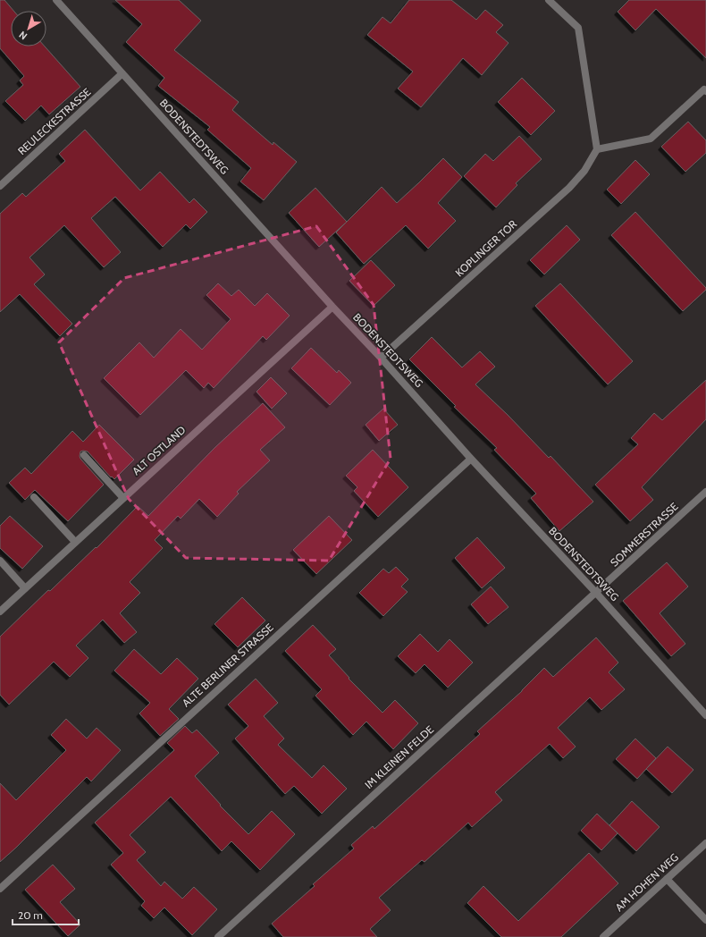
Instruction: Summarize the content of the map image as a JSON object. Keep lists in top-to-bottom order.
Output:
{
  "streets": {
    "street": [
      "REULECKESTRASSE",
      "BODENSTEDTSWEG",
      "KOPLINGER TOR",
      "ALT OSTLAND",
      "SOMMERSTRASSE",
      "ALTE BERLINER STRASSE",
      "IM KLEINEN FELDE",
      "AM HOHEN WEG"
    ]
  },
  "crossings": [
    ["REULECKESTRASSE", "BODENSTEDTSWEG"],
    ["BODENSTEDTSWEG", "KOPLINGER TOR"],
    ["BODENSTEDTSWEG", "ALT OSTLAND"],
    ["BODENSTEDTSWEG", "SOMMERSTRASSE"],
    ["BODENSTEDTSWEG", "ALTE BERLINER STRASSE"],
    ["BODENSTEDTSWEG", "IM KLEINEN FELDE"],
    ["SOMMERSTRASSE", "IM KLEINEN FELDE"]
  ],
  "scale_bar": "20 m",
  "north": "bottom left"
}
